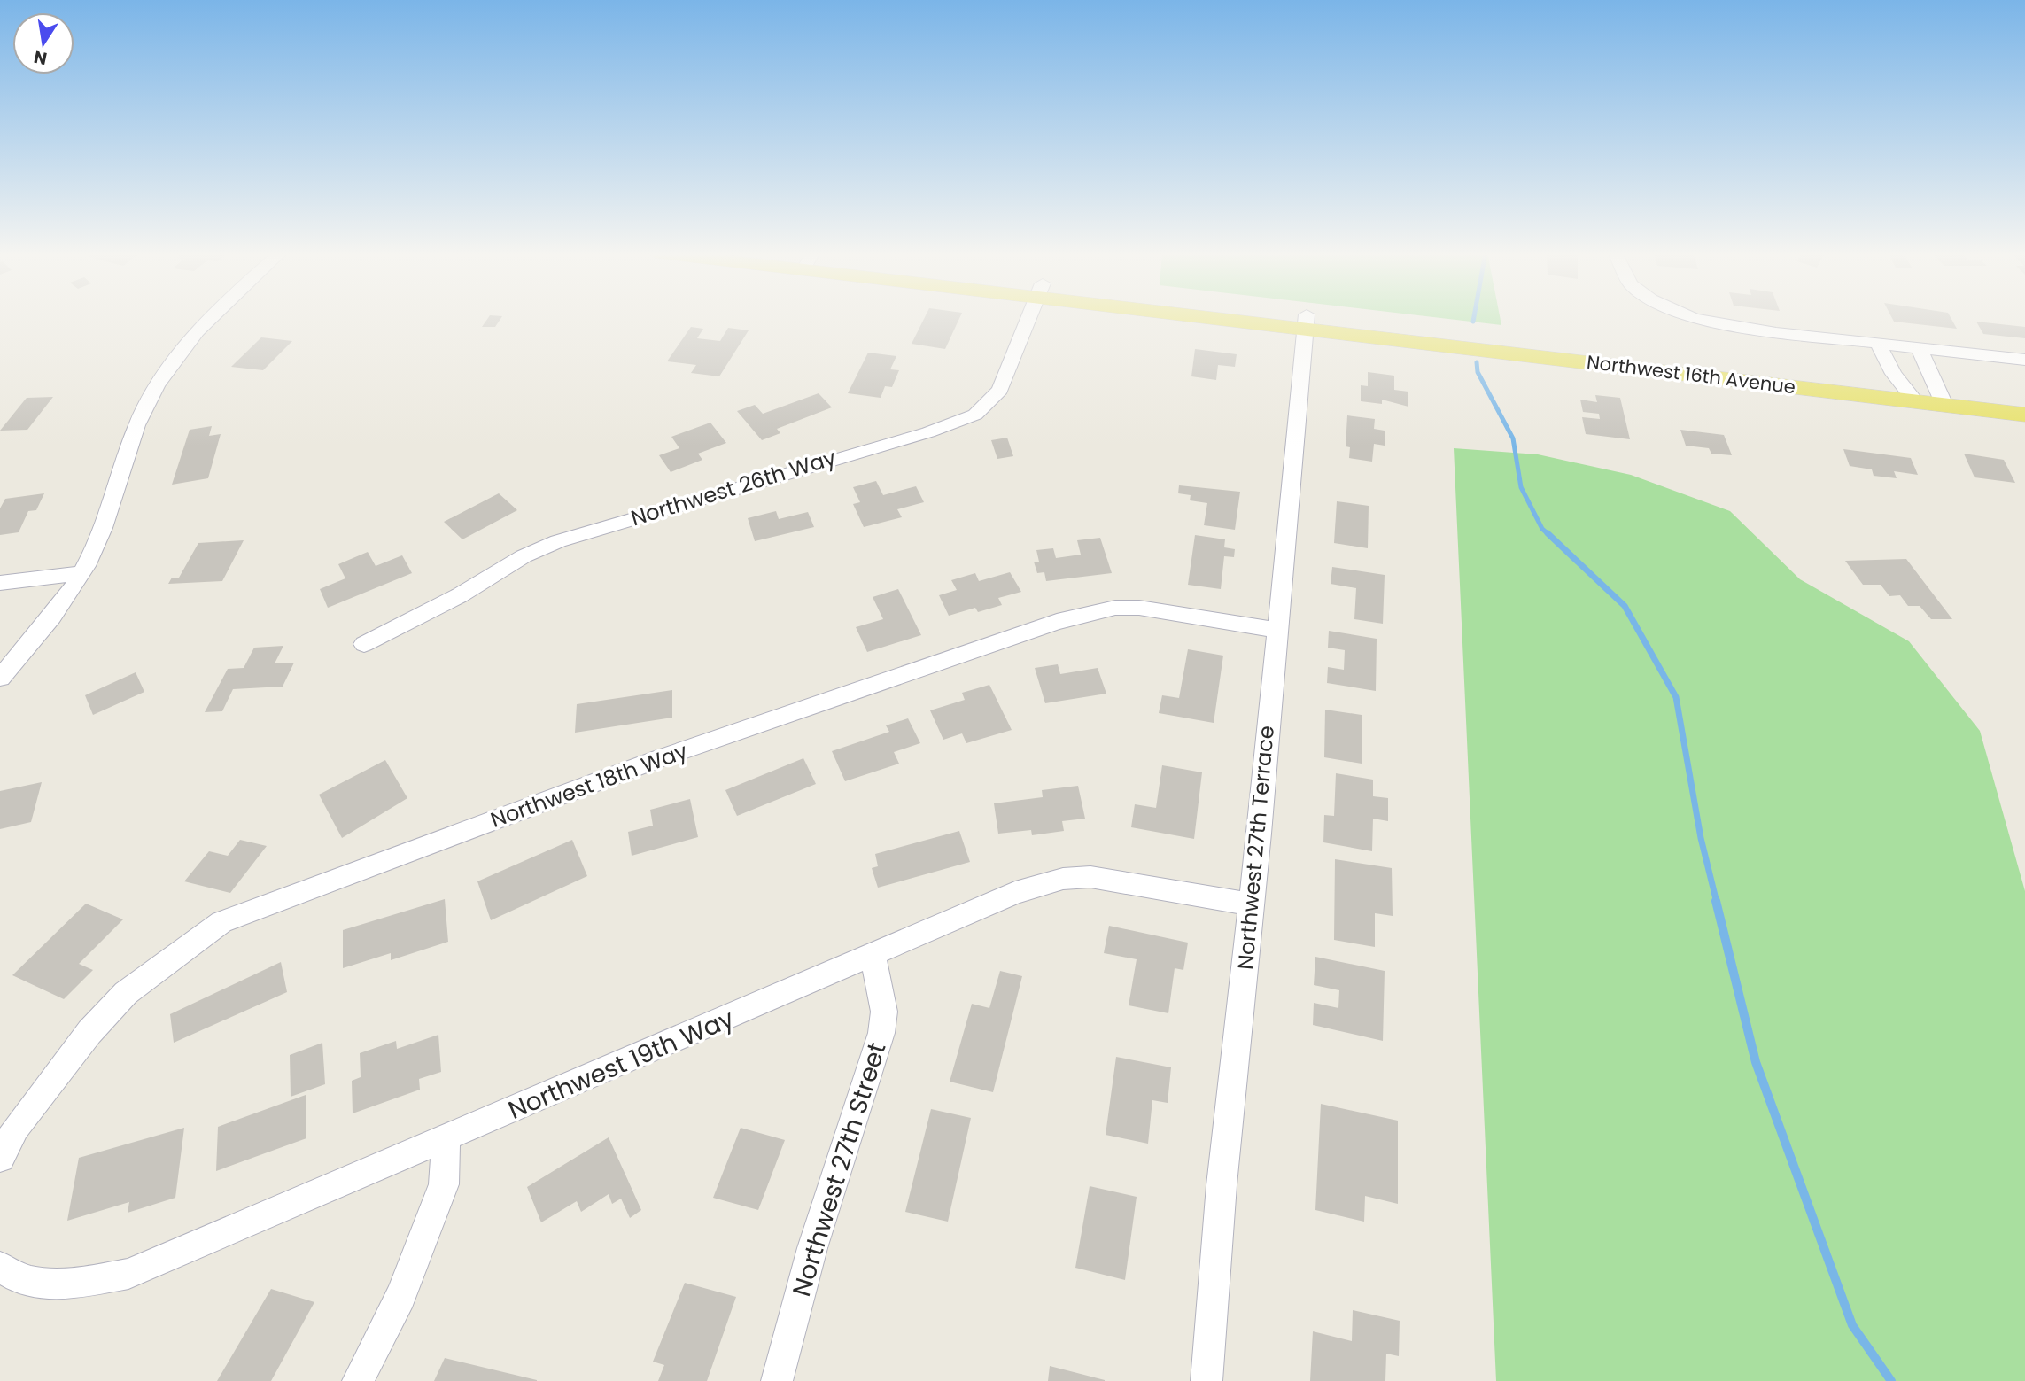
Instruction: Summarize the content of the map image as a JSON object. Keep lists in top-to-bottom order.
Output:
{
  "streets": {
    "main road": ["Northwest 16th Avenue"],
    "street": [
      "Northwest 26th Way",
      "Northwest 18th Way",
      "Northwest 27th Terrace",
      "Northwest 19th Way",
      "Northwest 27th Street"
    ]
  },
  "crossings": [
    ["Northwest 16th Avenue", "Northwest 27th Terrace"],
    ["Northwest 18th Way", "Northwest 27th Terrace"],
    ["Northwest 27th Terrace", "Northwest 19th Way"],
    ["Northwest 19th Way", "Northwest 27th Street"]
  ],
  "north": "bottom"
}
